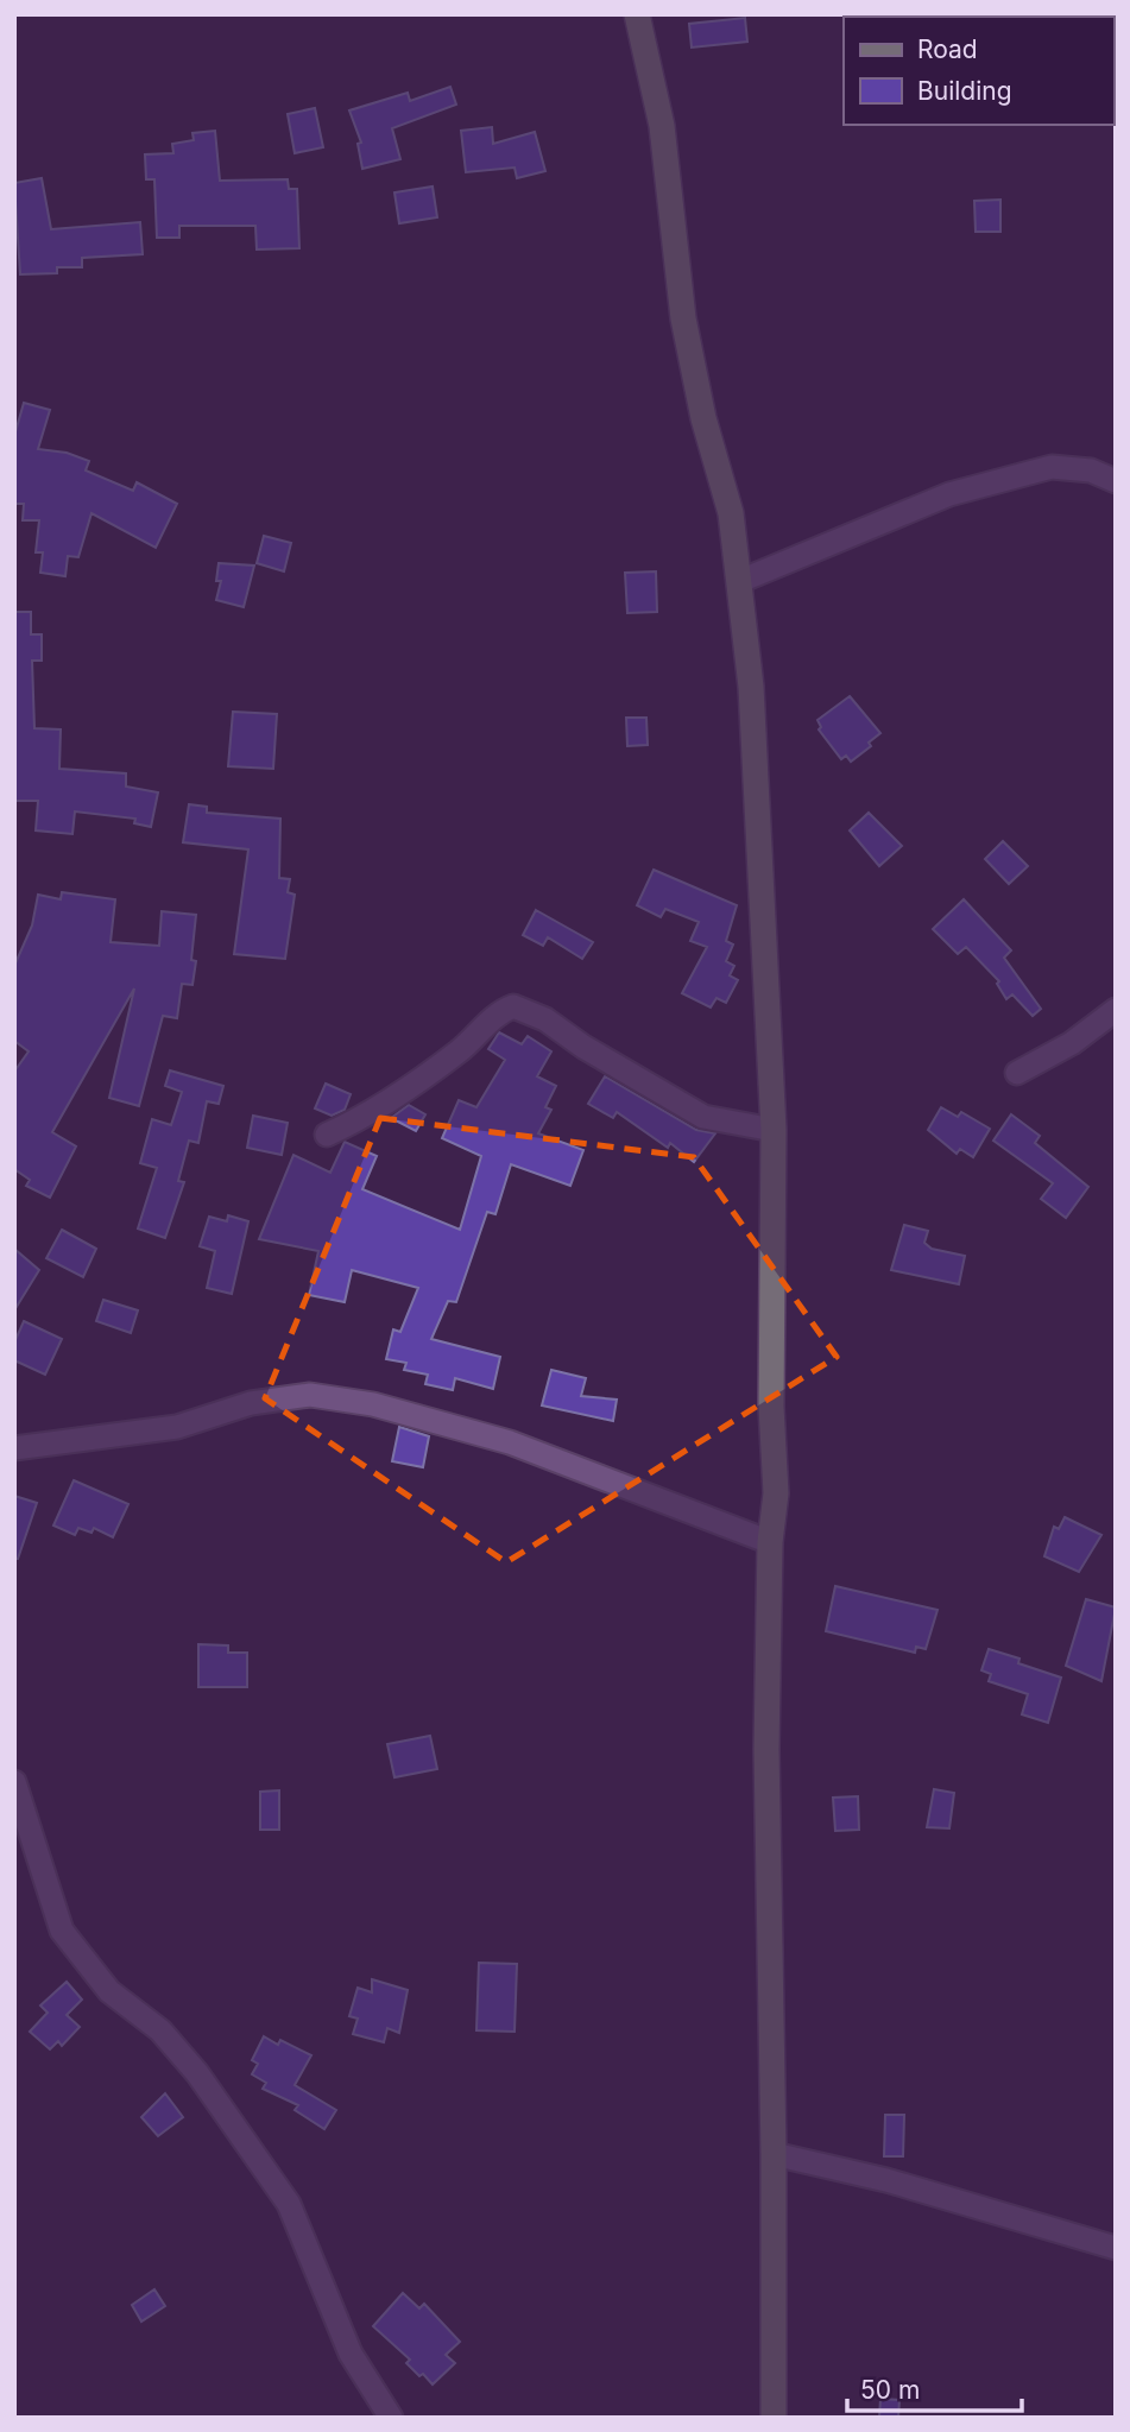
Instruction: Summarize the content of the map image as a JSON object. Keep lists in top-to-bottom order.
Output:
{
  "legend": ["Road", "Building"],
  "scale_bar": "50 m"
}
